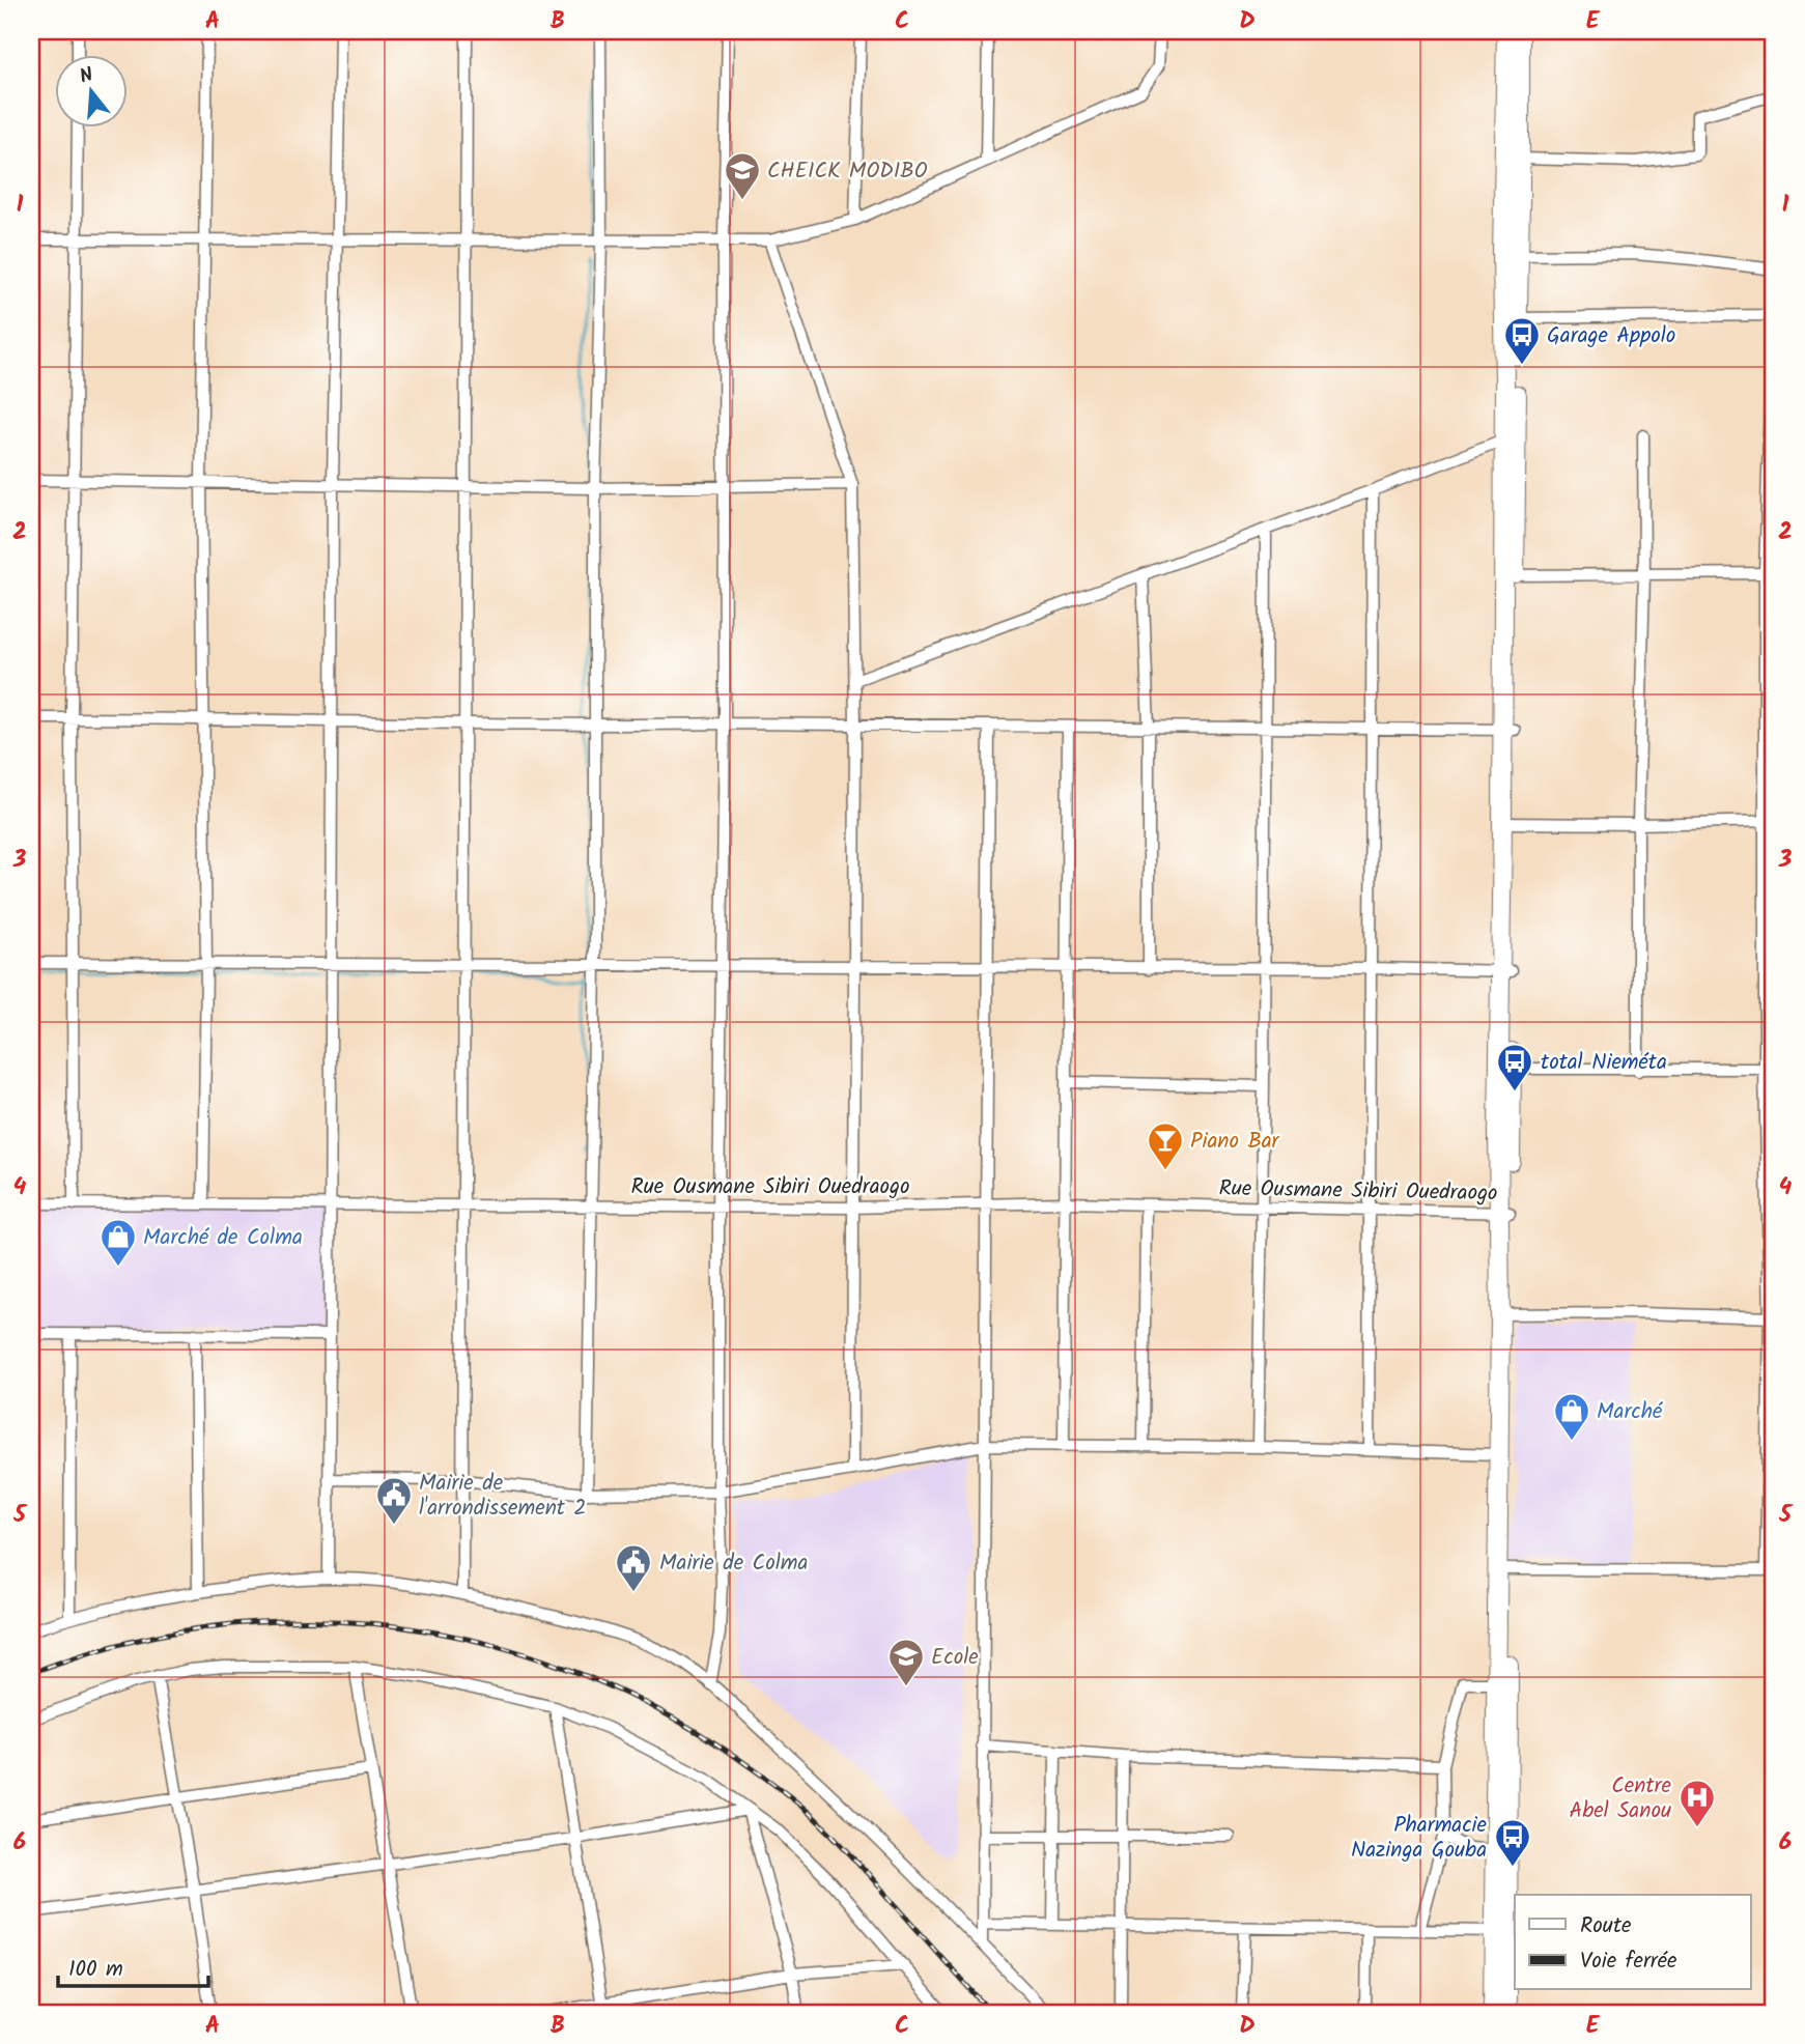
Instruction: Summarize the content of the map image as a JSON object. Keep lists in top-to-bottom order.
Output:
{
  "streets": {
    "street": ["Rue Ousmane Sibiri Ouedraogo"]
  },
  "places": {
    "school or university": ["CHEICK MODIBO", "Ecole"],
    "bus stop": ["Garage Appolo", "total Nieméta", "Pharmacie Nazinga Gouba"],
    "bar": ["Piano Bar"],
    "shop": ["Marché de Colma", "Marché"],
    "public building": ["Mairie de l'arrondissement 2", "Mairie de Colma"],
    "hospital": ["Centre Abel Sanou"]
  },
  "legend": ["Route", "Voie ferrée"],
  "scale_bar": "100 m",
  "north": "top",
  "grid": {
    "columns": [
      "A",
      "B",
      "C",
      "D",
      "E"
    ],
    "rows": [
      "1",
      "2",
      "3",
      "4",
      "5",
      "6"
    ]
  }
}
